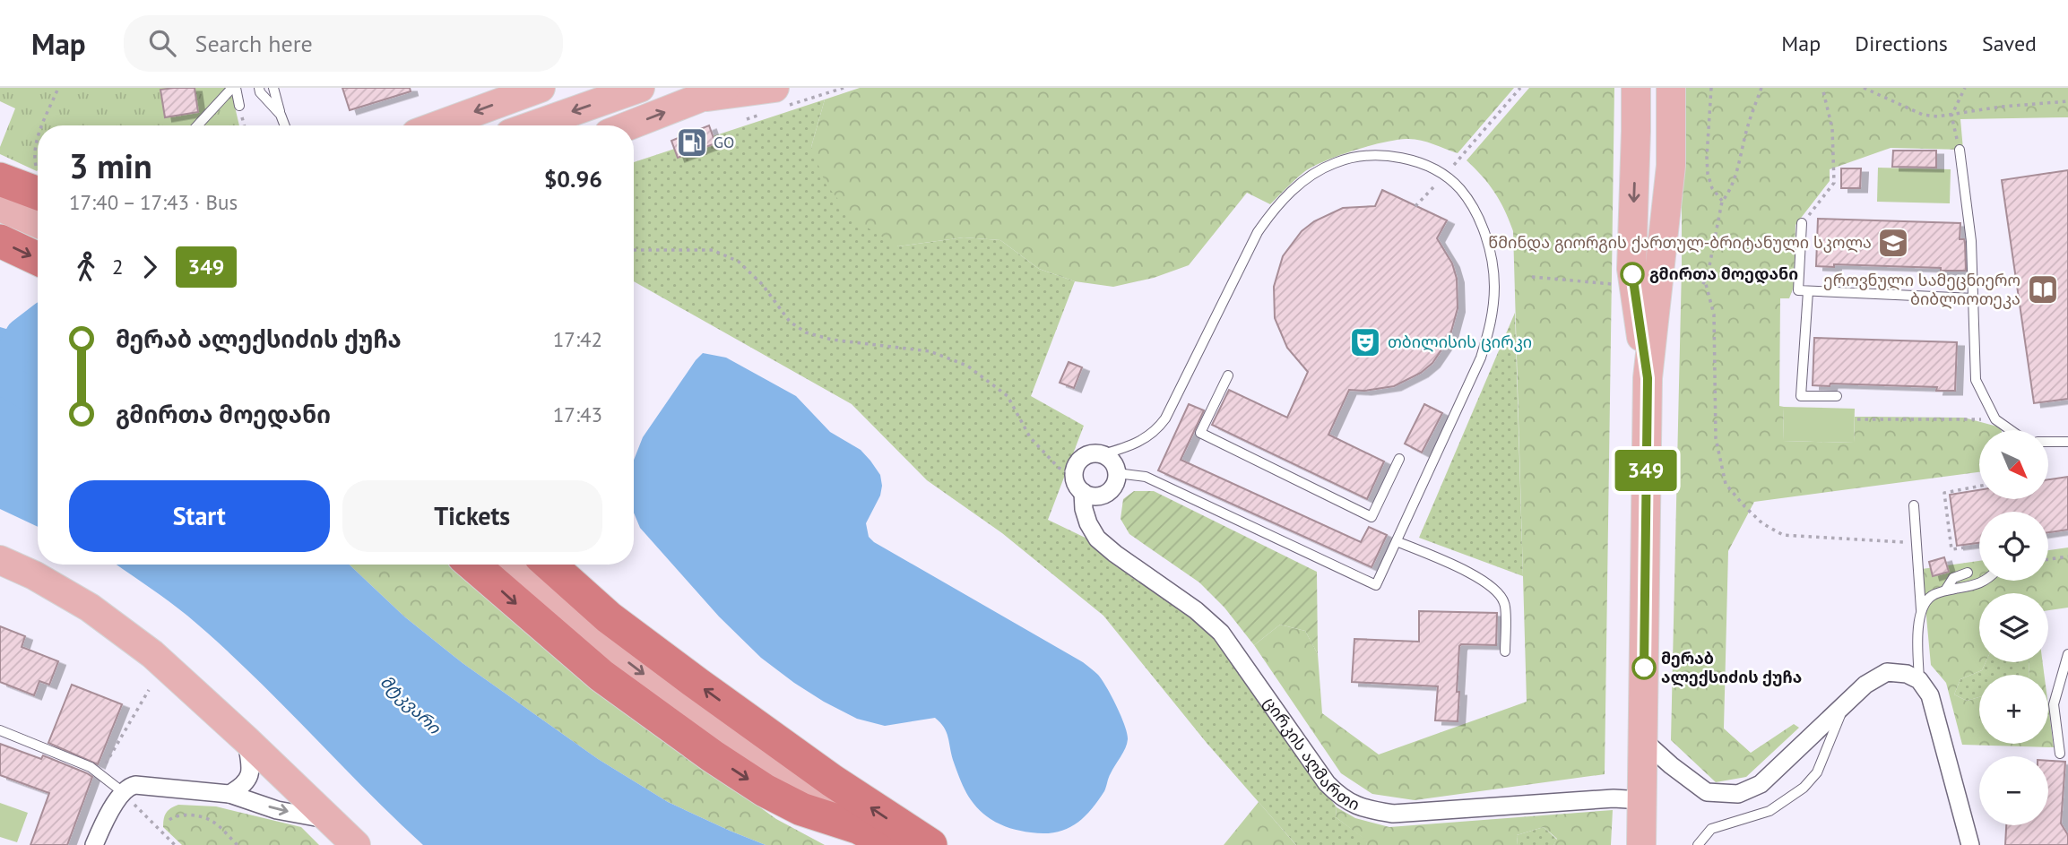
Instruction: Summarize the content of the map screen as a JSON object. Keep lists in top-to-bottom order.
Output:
{
  "streets": {
    "street": ["ცირკის აღმართი"]
  },
  "water": ["მტკვარი"],
  "places": {
    "fuel station": ["GO"],
    "school or university": ["წმინდა გიორგის ქართულ-ბრიტანული სკოლა"],
    "other": ["გმირთა მოედანი", "მერაბ ალექსიძის ქუჩა"],
    "library": ["ეროვნული სამეცნიერო ბიბლიოთეკა"],
    "theatre": ["თბილისის ცირკი"]
  },
  "lines": ["bus line 349"],
  "north": "bottom right",
  "page": {
    "header": "Map",
    "search": "Search here",
    "nav": ["Map", "Directions", "Saved"],
    "on_map": "349",
    "heading": ["3 min", "17:40 – 17:43 · Bus", "$0.96"],
    "legs": ["2", "349"],
    "list": [
      {
        "name": "მერაბ ალექსიძის ქუჩა",
        "value": "17:42"
      },
      {
        "name": "გმირთა მოედანი",
        "value": "17:43"
      }
    ],
    "map_buttons": ["+", "−"],
    "buttons": ["Start", "Tickets"]
  }
}
